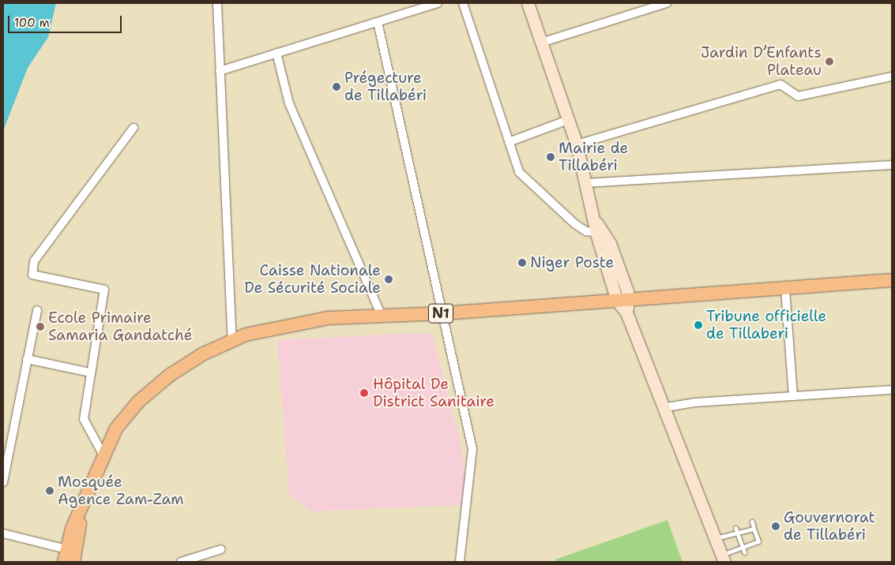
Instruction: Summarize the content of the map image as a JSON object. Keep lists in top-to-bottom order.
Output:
{
  "streets": {
    "main road": ["N1"]
  },
  "places": [
    "Jardin D’Enfants Plateau",
    "Prégecture de Tillabéri",
    "Mairie de Tillabéri",
    "Niger Poste",
    "Caisse Nationale De Sécurité Sociale",
    "Tribune officielle de Tillaberi",
    "Ecole Primaire Samaria Gandatché",
    "Hôpital De District Sanitaire",
    "Mosquée Agence Zam-Zam",
    "Gouvernorat de Tillabéri"
  ],
  "scale_bar": "100 m"
}
